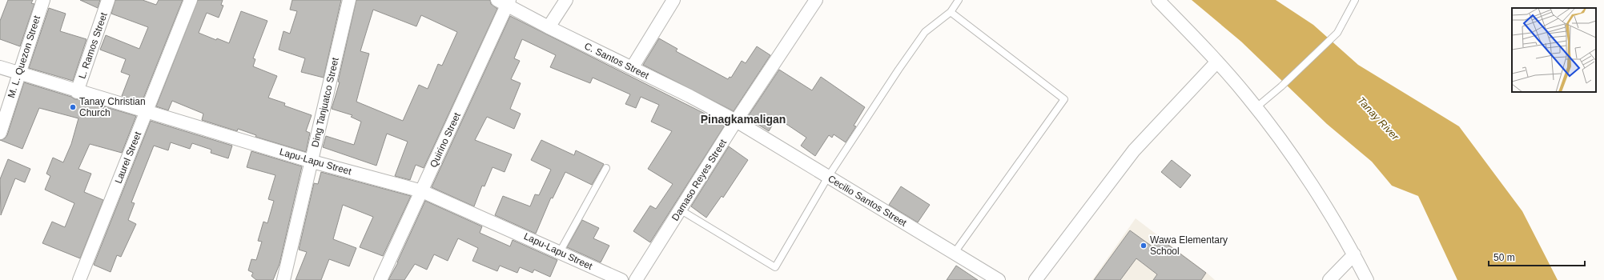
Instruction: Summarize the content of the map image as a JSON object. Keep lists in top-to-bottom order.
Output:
{
  "streets": {
    "street": [
      "L. Ramos Street",
      "M. L. Quezon Street",
      "C. Santos Street",
      "Ding Tanjuatco Street",
      "Quirino Street",
      "Laurel Street",
      "Lapu-Lapu Street",
      "Damaso Reyes Street",
      "Cecilio Santos Street"
    ]
  },
  "crossings": [
    ["L. Ramos Street", "Lapu-Lapu Street"],
    ["M. L. Quezon Street", "Lapu-Lapu Street"],
    ["C. Santos Street", "Quirino Street"],
    ["C. Santos Street", "Damaso Reyes Street"],
    ["C. Santos Street", "Cecilio Santos Street"],
    ["Ding Tanjuatco Street", "Lapu-Lapu Street"],
    ["Quirino Street", "Lapu-Lapu Street"],
    ["Laurel Street", "Lapu-Lapu Street"],
    ["Damaso Reyes Street", "Cecilio Santos Street"]
  ],
  "districts": ["Pinagkamaligan"],
  "water": ["Tanay River"],
  "places": ["Tanay Christian Church", "Wawa Elementary School"],
  "scale_bar": "50 m"
}
